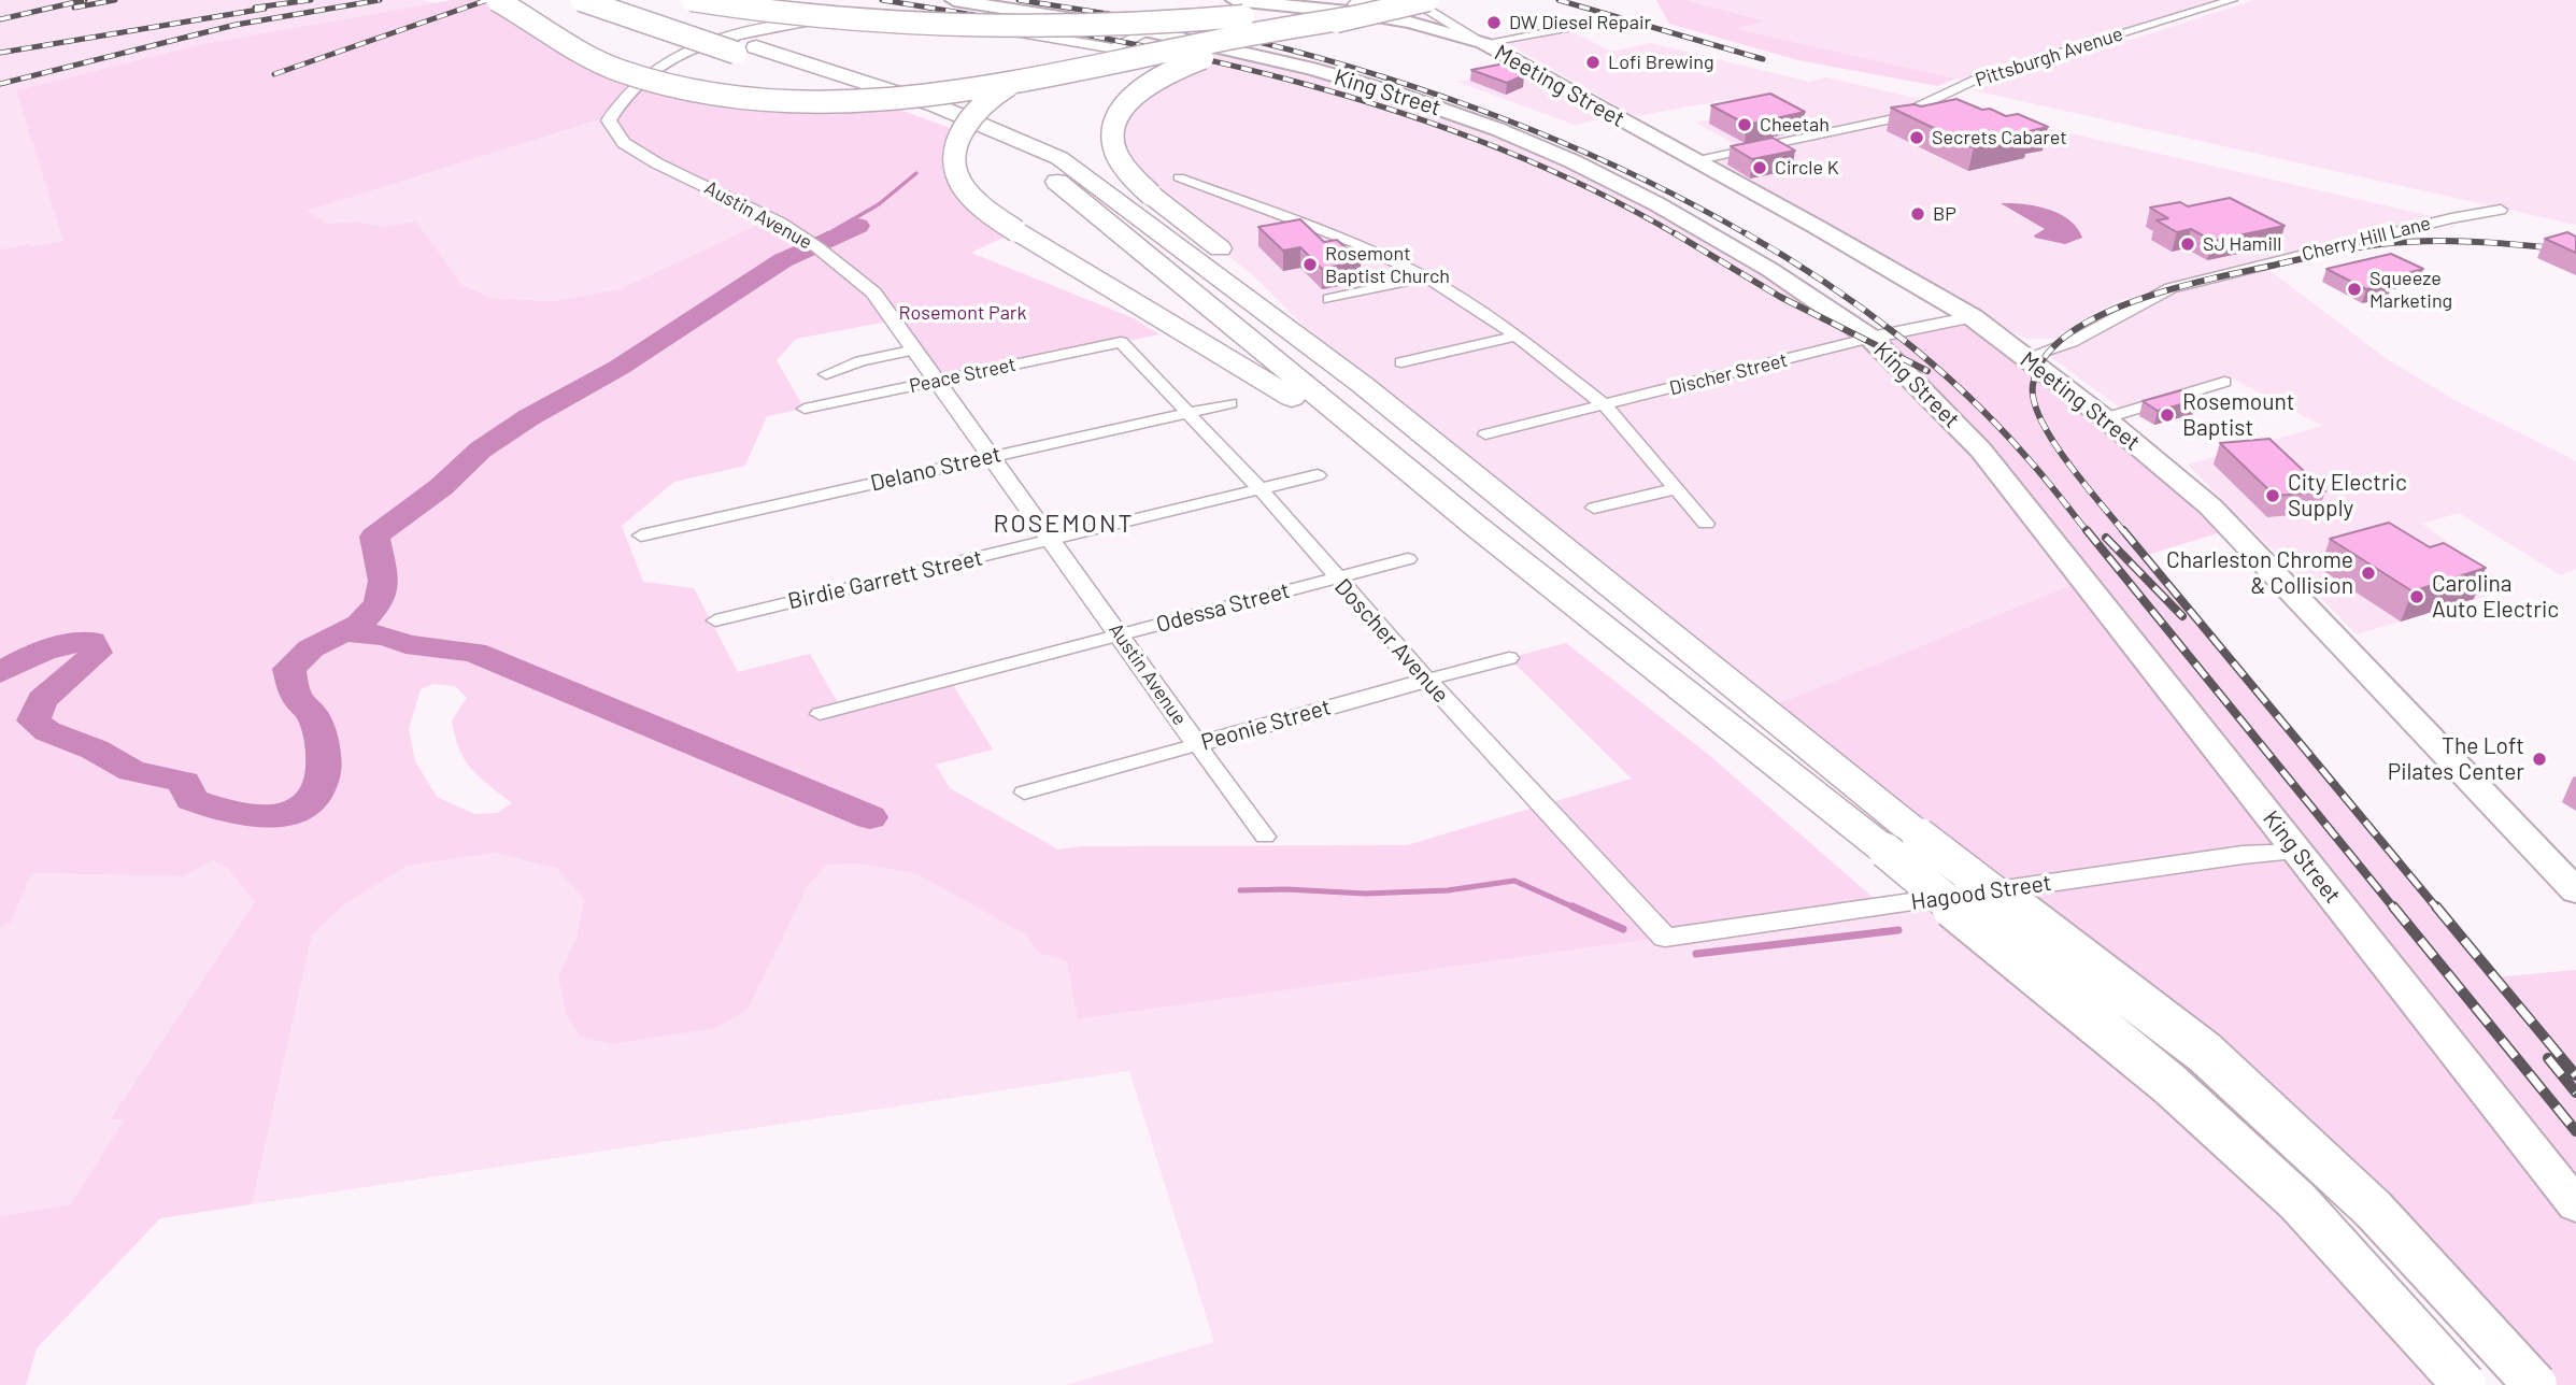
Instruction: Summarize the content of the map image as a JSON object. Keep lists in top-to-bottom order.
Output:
{
  "streets": {
    "main road": ["Meeting Street", "King Street"],
    "street": [
      "Pittsburgh Avenue",
      "Austin Avenue",
      "Cherry Hill Lane",
      "Discher Street",
      "Peace Street",
      "Delano Street",
      "Birdie Garrett Street",
      "Odessa Street",
      "Doscher Avenue",
      "Peonie Street",
      "Hagood Street"
    ]
  },
  "crossings": [
    ["Pittsburgh Avenue", "Meeting Street"],
    ["Meeting Street", "Cherry Hill Lane"],
    ["Meeting Street", "Discher Street"],
    ["King Street", "Austin Avenue"],
    ["King Street", "Discher Street"],
    ["King Street", "Hagood Street"],
    ["Austin Avenue", "Peace Street"],
    ["Austin Avenue", "Delano Street"],
    ["Austin Avenue", "Birdie Garrett Street"],
    ["Austin Avenue", "Odessa Street"],
    ["Austin Avenue", "Peonie Street"],
    ["Peace Street", "Doscher Avenue"],
    ["Delano Street", "Doscher Avenue"],
    ["Birdie Garrett Street", "Doscher Avenue"],
    ["Odessa Street", "Doscher Avenue"],
    ["Doscher Avenue", "Peonie Street"],
    ["Doscher Avenue", "Hagood Street"]
  ],
  "districts": ["ROSEMONT"],
  "parks": ["Rosemont Park"],
  "places": [
    "DW Diesel Repair",
    "Lofi Brewing",
    "Cheetah",
    "Secrets Cabaret",
    "Circle K",
    "BP",
    "SJ Hamill",
    "Rosemont Baptist Church",
    "Squeeze Marketing",
    "Rosemount Baptist",
    "City Electric Supply",
    "Charleston Chrome & Collision",
    "Carolina Auto Electric",
    "The Loft Pilates Center"
  ]
}
